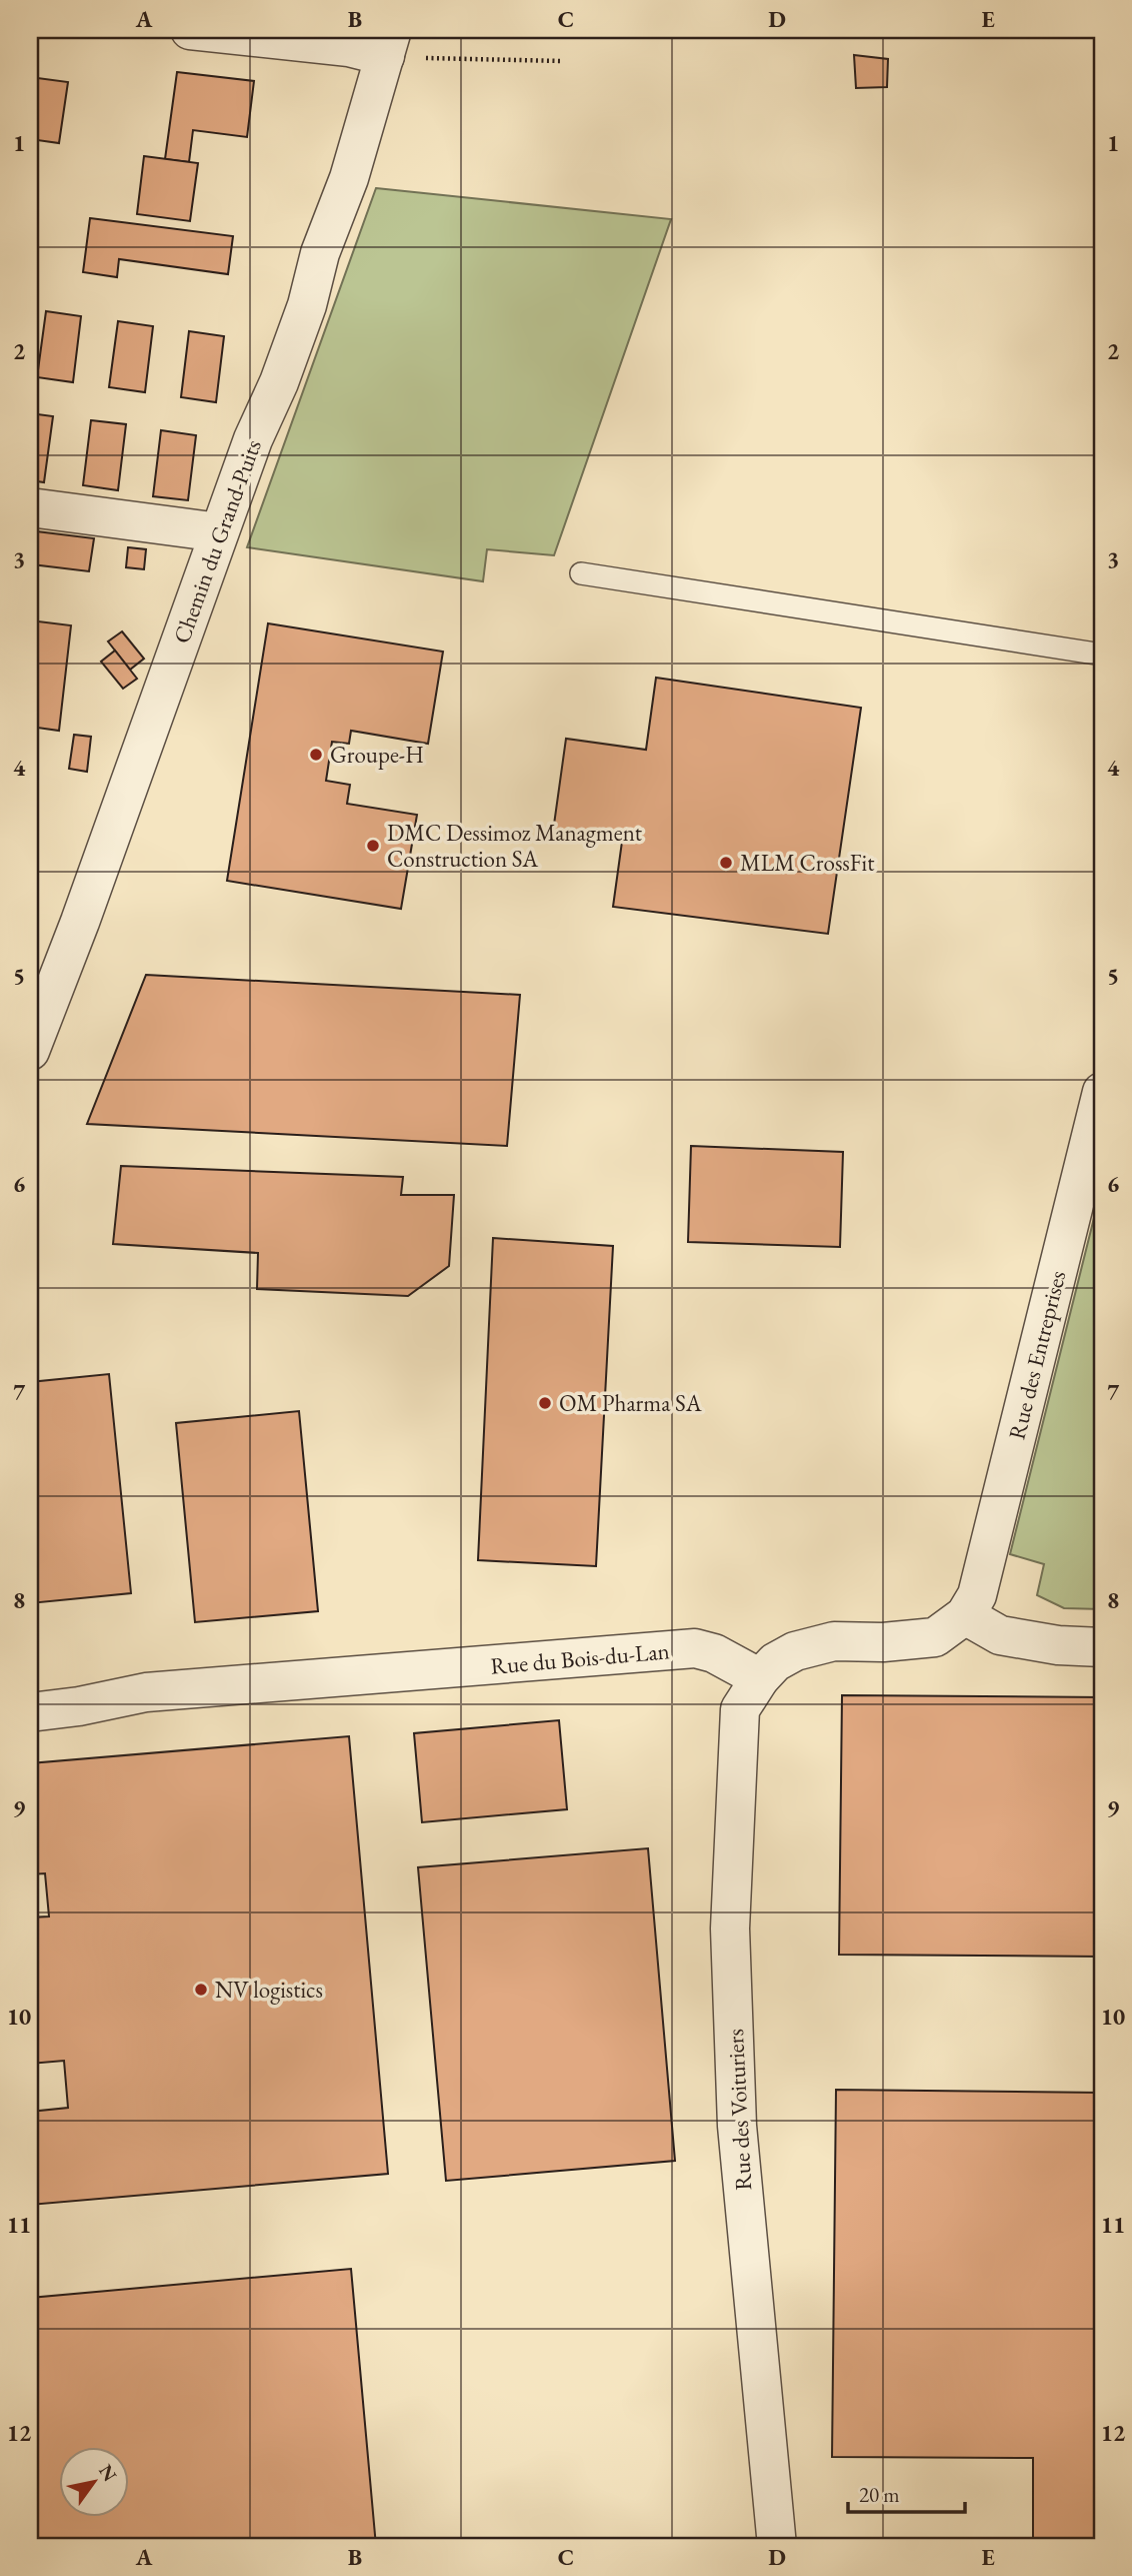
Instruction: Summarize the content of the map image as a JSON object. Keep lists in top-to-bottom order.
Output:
{
  "streets": {
    "street": [
      "Chemin du Grand-Puits",
      "Rue des Entreprises",
      "Rue du Bois-du-Lan",
      "Rue des Voituriers"
    ]
  },
  "crossings": [
    ["Rue du Bois-du-Lan", "Rue des Voituriers"]
  ],
  "places": [
    "Groupe-H",
    "DMC Dessimoz Managment Construction SA",
    "MLM CrossFit",
    "OM Pharma SA",
    "NV logistics"
  ],
  "scale_bar": "20 m",
  "north": "top right",
  "grid": {
    "columns": [
      "A",
      "B",
      "C",
      "D",
      "E"
    ],
    "rows": [
      "1",
      "2",
      "3",
      "4",
      "5",
      "6",
      "7",
      "8",
      "9",
      "10",
      "11",
      "12"
    ]
  }
}
